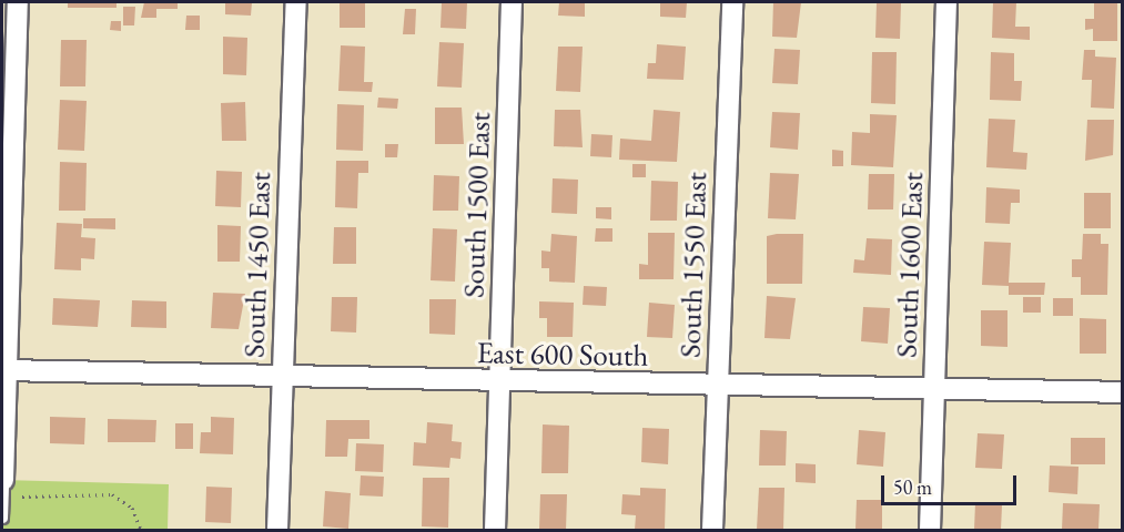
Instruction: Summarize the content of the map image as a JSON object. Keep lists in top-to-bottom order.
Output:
{
  "streets": {
    "street": [
      "South 1500 East",
      "South 1450 East",
      "South 1550 East",
      "South 1600 East",
      "East 600 South"
    ]
  },
  "crossings": [
    ["South 1500 East", "East 600 South"],
    ["South 1450 East", "East 600 South"],
    ["South 1550 East", "East 600 South"],
    ["South 1600 East", "East 600 South"]
  ],
  "scale_bar": "50 m"
}
